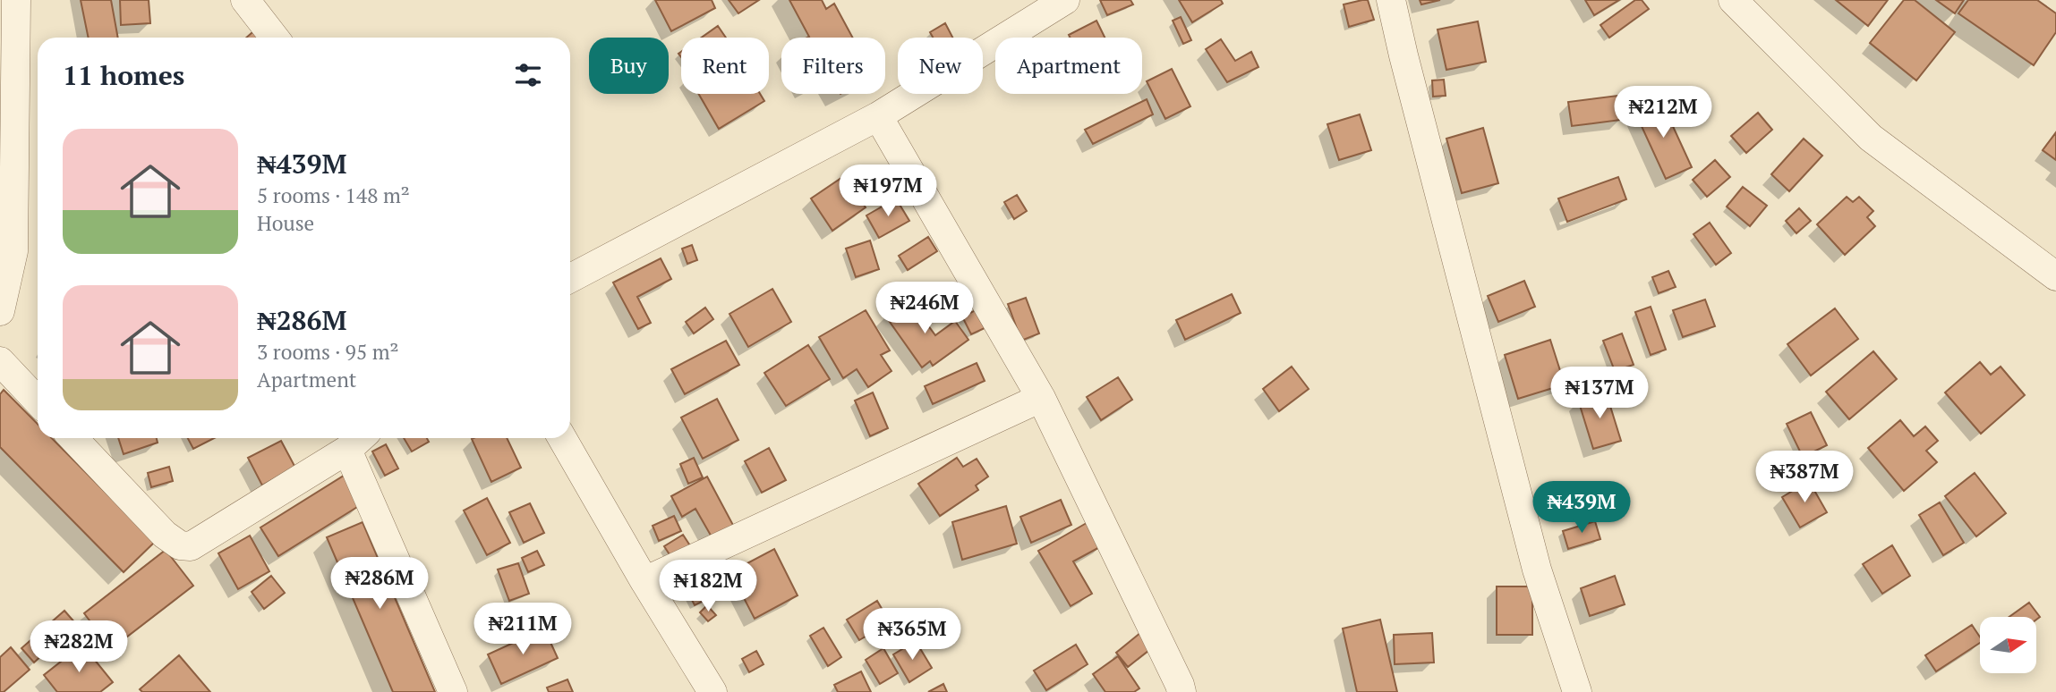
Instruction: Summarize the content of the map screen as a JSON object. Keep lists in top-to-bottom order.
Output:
{
  "north": "right",
  "page": {
    "chip": [
      "Buy",
      "Rent",
      "Filters",
      "New",
      "Apartment"
    ],
    "heading": "11 homes",
    "price": [
      "₦212M",
      "₦197M",
      "₦246M",
      "₦137M",
      "₦387M",
      "₦439M",
      "₦286M",
      "₦182M",
      "₦211M",
      "₦365M",
      "₦282M"
    ],
    "list": [
      {
        "name": "₦439M",
        "note": "5 rooms · 148 m² · House"
      },
      {
        "name": "₦286M",
        "note": "3 rooms · 95 m² · Apartment"
      }
    ]
  }
}
